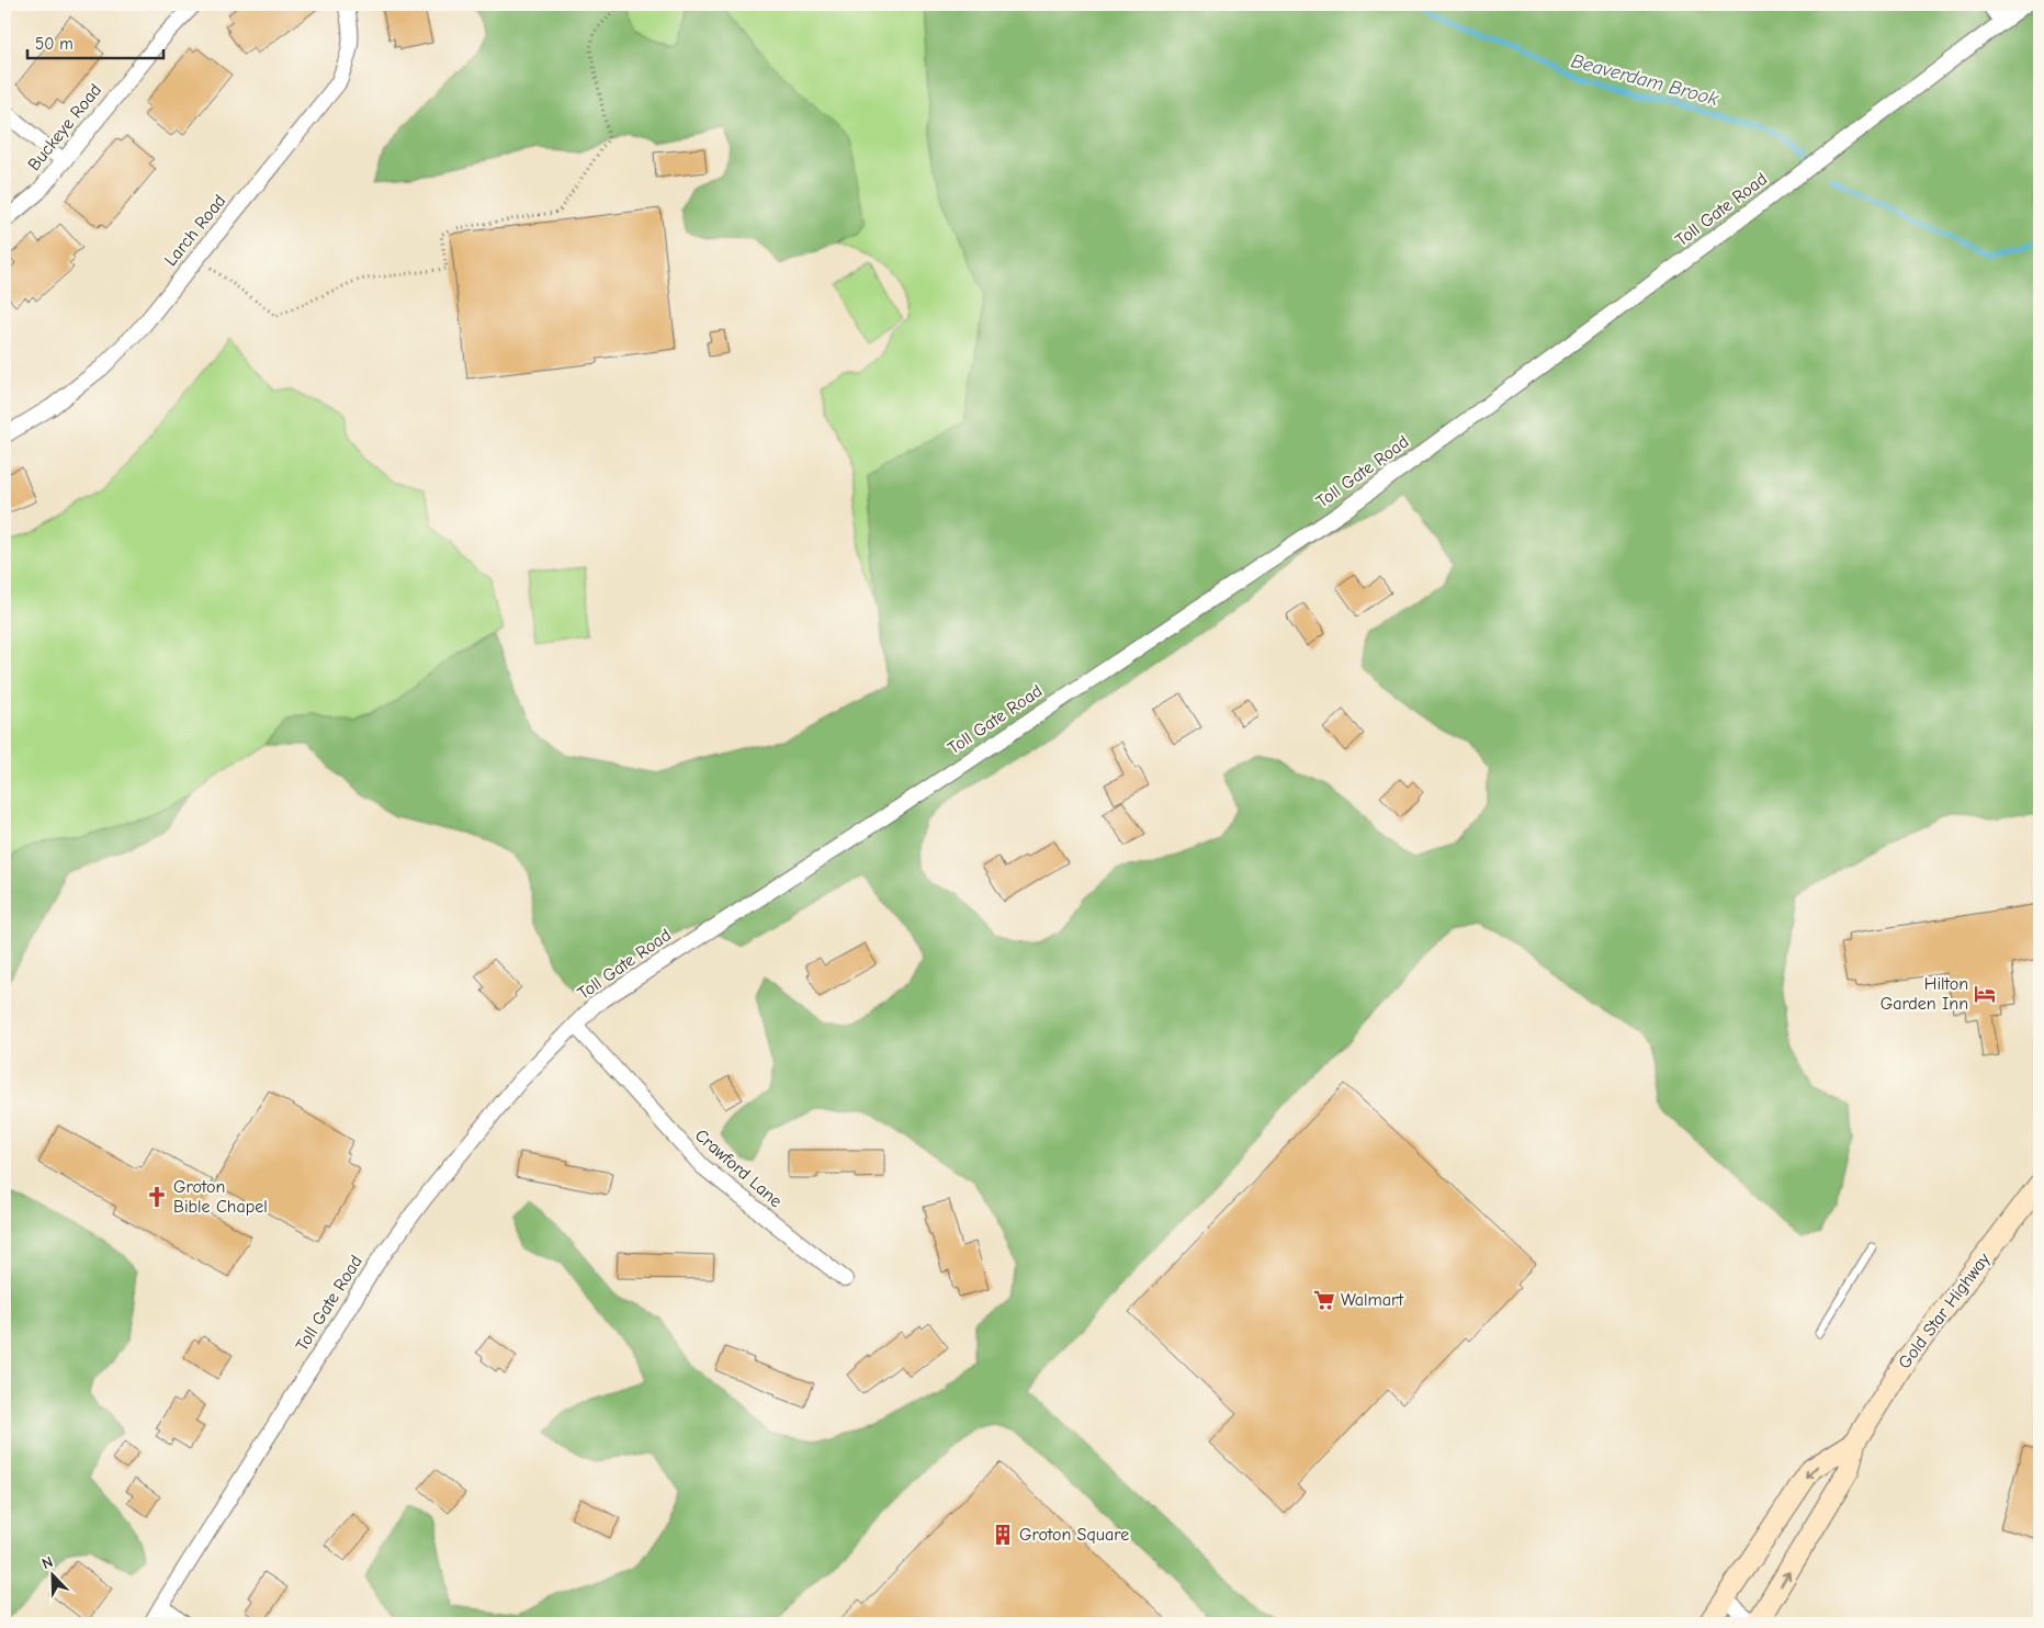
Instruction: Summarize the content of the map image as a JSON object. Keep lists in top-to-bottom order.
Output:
{
  "streets": {
    "main road": ["Gold Star Highway"],
    "street": [
      "Buckeye Road",
      "Toll Gate Road",
      "Larch Road",
      "Crawford Lane"
    ]
  },
  "crossings": [
    ["Toll Gate Road", "Crawford Lane"]
  ],
  "water": ["Beaverdam Brook"],
  "places": {
    "hotel": ["Hilton Garden Inn"],
    "church": ["Groton Bible Chapel"],
    "supermarket": ["Walmart"],
    "building": ["Groton Square"]
  },
  "scale_bar": "50 m",
  "north": "top left"
}
